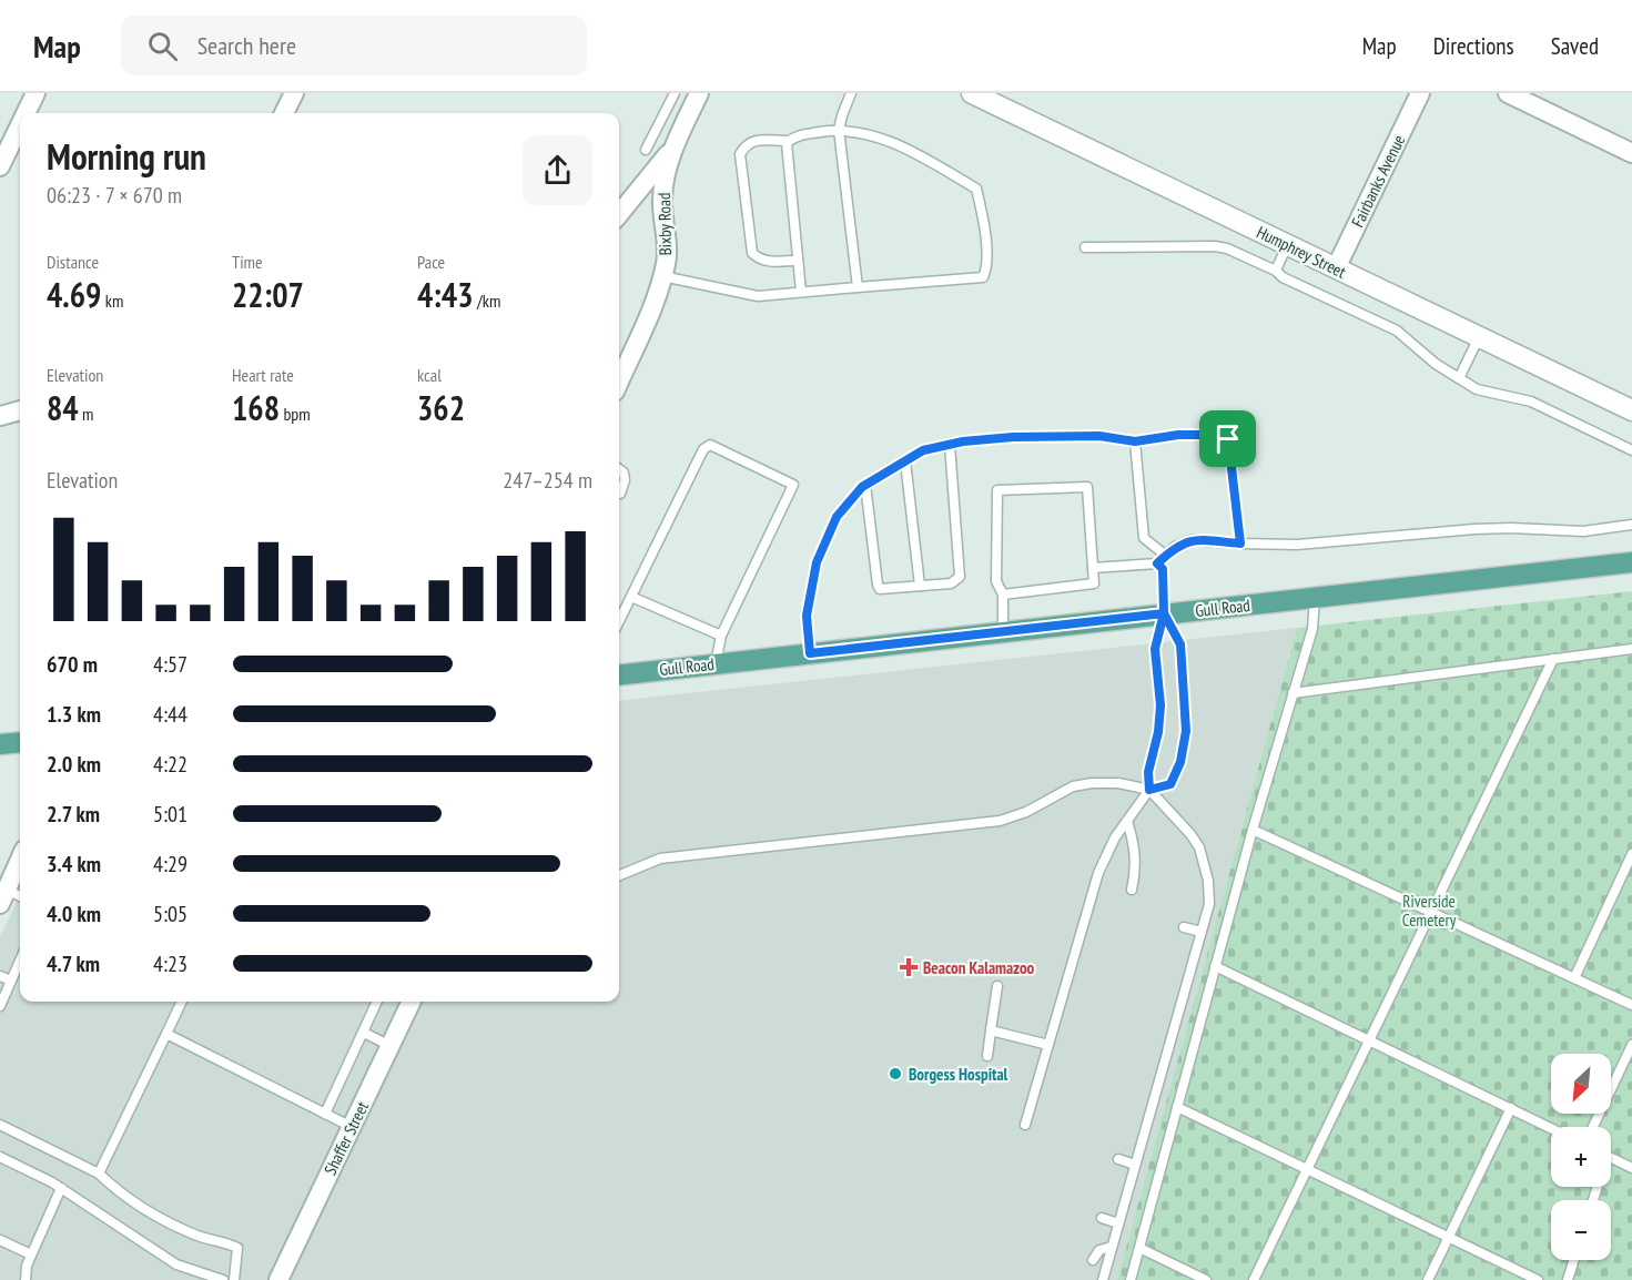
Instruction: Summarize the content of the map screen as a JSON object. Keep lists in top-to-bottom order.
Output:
{
  "streets": {
    "main road": ["Gull Road"],
    "street": [
      "Fairbanks Avenue",
      "Bixby Road",
      "Humphrey Street",
      "Shaffer Street"
    ]
  },
  "crossings": [
    ["Fairbanks Avenue", "Humphrey Street"]
  ],
  "parks": ["Riverside Cemetery"],
  "places": {
    "health": ["Beacon Kalamazoo"],
    "other": ["Borgess Hospital"]
  },
  "north": "bottom left",
  "page": {
    "header": "Map",
    "search": "Search here",
    "nav": ["Map", "Directions", "Saved"],
    "heading": ["Morning run", "06:23 · 7 × 670 m"],
    "stats": [
      ["Distance", "4.69 km"],
      ["Time", "22:07"],
      ["Pace", "4:43 /km"],
      ["Elevation", "84 m"],
      ["Heart rate", "168 bpm"],
      ["kcal", "362"]
    ],
    "chart": ["Elevation", "247–254 m"],
    "list": [
      {
        "name": "670 m",
        "note": "4:57"
      },
      {
        "name": "1.3 km",
        "note": "4:44"
      },
      {
        "name": "2.0 km",
        "note": "4:22"
      },
      {
        "name": "2.7 km",
        "note": "5:01"
      },
      {
        "name": "3.4 km",
        "note": "4:29"
      },
      {
        "name": "4.0 km",
        "note": "5:05"
      },
      {
        "name": "4.7 km",
        "note": "4:23"
      }
    ],
    "map_buttons": ["+", "−"]
  }
}
